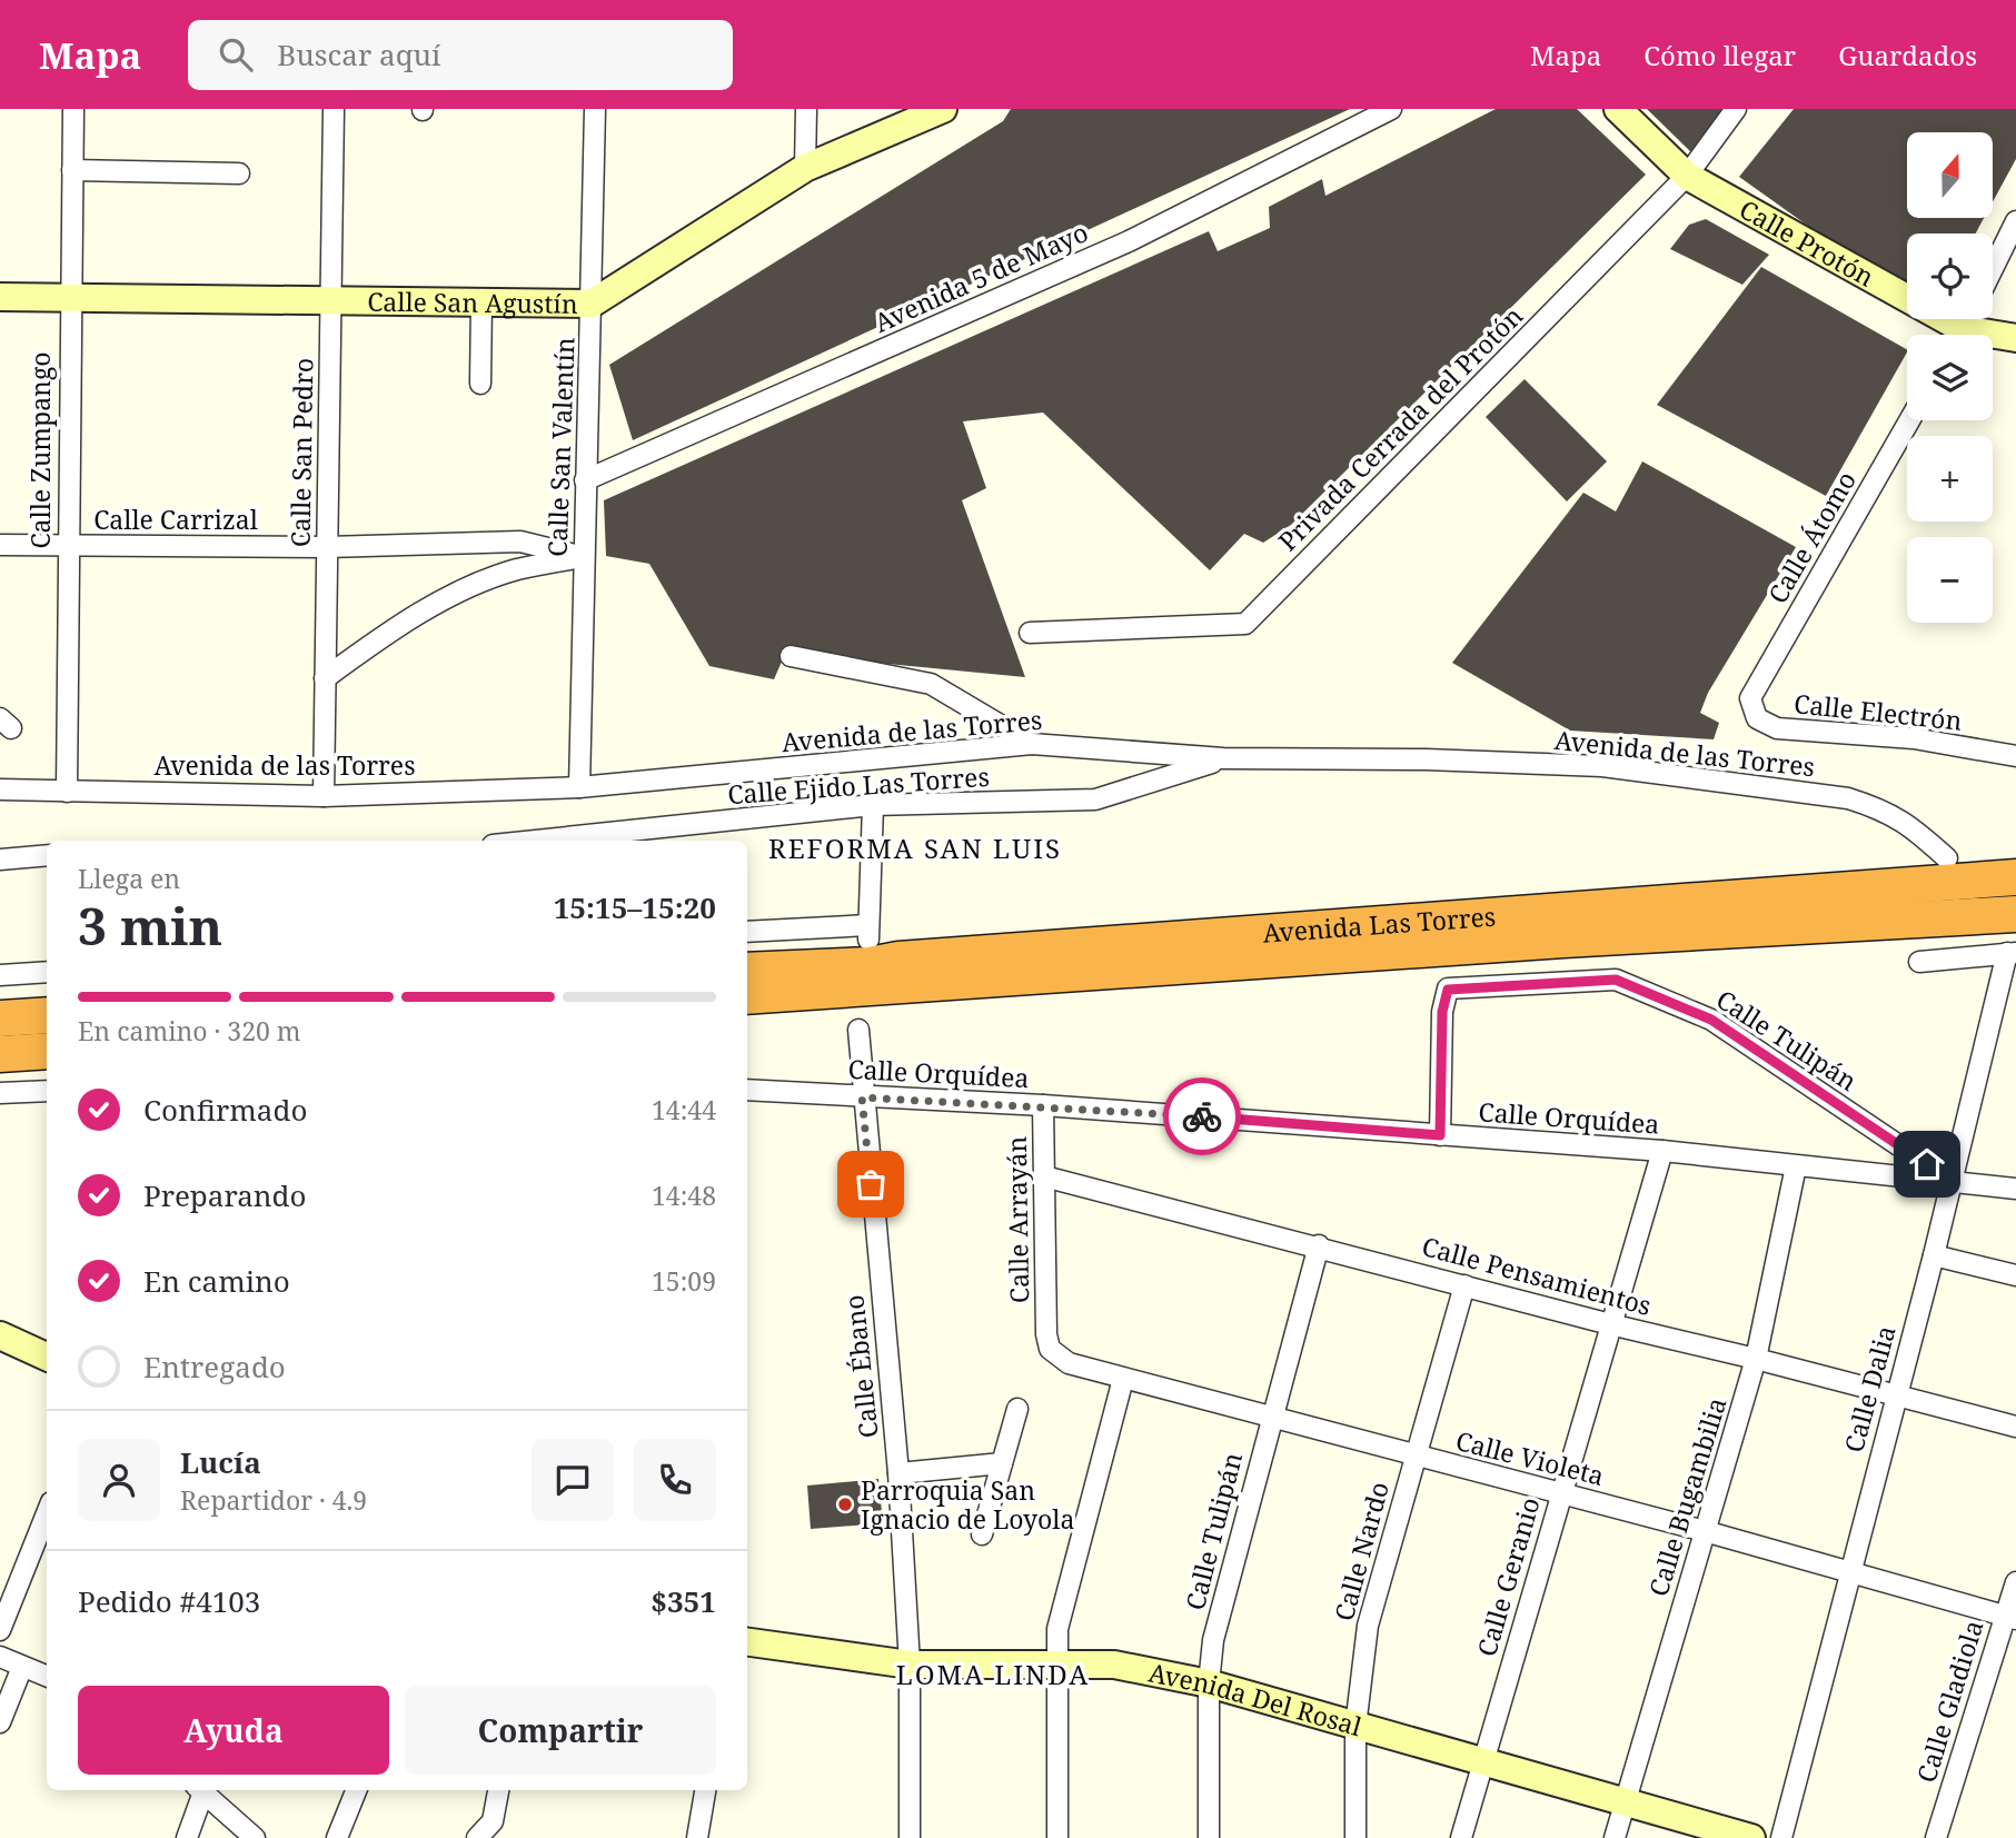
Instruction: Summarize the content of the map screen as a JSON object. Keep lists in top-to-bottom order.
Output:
{
  "streets": {
    "highway": ["Avenida Las Torres"],
    "street": [
      "Calle Protón",
      "Avenida 5 de Mayo",
      "Calle San Agustín",
      "Privada Cerrada del Protón",
      "Calle San Valentín",
      "Calle Zumpango",
      "Calle San Pedro",
      "Calle Carrizal",
      "Calle Átomo",
      "Calle Electrón",
      "Avenida de las Torres",
      "Calle Ejido Las Torres",
      "Calle Tulipán",
      "Calle Orquídea",
      "Calle Arrayán",
      "Calle Pensamientos",
      "Calle Ébano",
      "Calle Dalia",
      "Calle Violeta",
      "Calle Bugambilia",
      "Calle Nardo",
      "Calle Geranio",
      "Avenida Del Rosal",
      "Calle Gladiola"
    ]
  },
  "crossings": [
    ["Calle Protón", "Privada Cerrada del Protón"],
    ["Avenida 5 de Mayo", "Calle San Valentín"],
    ["Calle San Agustín", "Calle San Valentín"],
    ["Calle San Agustín", "Calle Zumpango"],
    ["Calle San Agustín", "Calle San Pedro"],
    ["Calle San Valentín", "Calle Carrizal"],
    ["Calle San Valentín", "Avenida de las Torres"],
    ["Calle Zumpango", "Calle Carrizal"],
    ["Calle Zumpango", "Avenida de las Torres"],
    ["Calle San Pedro", "Calle Carrizal"],
    ["Calle San Pedro", "Avenida de las Torres"],
    ["Calle Átomo", "Calle Electrón"],
    ["Avenida de las Torres", "Calle Ejido Las Torres"],
    ["Calle Tulipán", "Calle Orquídea"],
    ["Calle Tulipán", "Calle Pensamientos"],
    ["Calle Tulipán", "Calle Dalia"],
    ["Calle Tulipán", "Calle Violeta"],
    ["Calle Tulipán", "Avenida Del Rosal"],
    ["Calle Orquídea", "Calle Arrayán"],
    ["Calle Orquídea", "Calle Ébano"],
    ["Calle Orquídea", "Calle Dalia"],
    ["Calle Orquídea", "Calle Bugambilia"],
    ["Calle Orquídea", "Calle Geranio"],
    ["Calle Arrayán", "Calle Pensamientos"],
    ["Calle Arrayán", "Calle Violeta"],
    ["Calle Pensamientos", "Calle Dalia"],
    ["Calle Pensamientos", "Calle Bugambilia"],
    ["Calle Pensamientos", "Calle Nardo"],
    ["Calle Pensamientos", "Calle Geranio"],
    ["Calle Ébano", "Avenida Del Rosal"],
    ["Calle Dalia", "Calle Violeta"],
    ["Calle Violeta", "Calle Bugambilia"],
    ["Calle Violeta", "Calle Nardo"],
    ["Calle Violeta", "Calle Geranio"],
    ["Calle Violeta", "Calle Gladiola"],
    ["Calle Bugambilia", "Avenida Del Rosal"],
    ["Calle Nardo", "Avenida Del Rosal"],
    ["Calle Geranio", "Avenida Del Rosal"]
  ],
  "districts": ["REFORMA SAN LUIS", "LOMA LINDA"],
  "places": ["Parroquia San Ignacio de Loyola"],
  "north": "top",
  "page": {
    "header": "Mapa",
    "search": "Buscar aquí",
    "nav": ["Mapa", "Cómo llegar", "Guardados"],
    "map_buttons": ["+", "−"],
    "heading": ["3 min", "Llega en", "15:15–15:20"],
    "panel": [
      "Lucía",
      "Repartidor · 4.9",
      "Pedido #4103",
      "$351"
    ],
    "bar": "En camino · 320 m",
    "list": [
      ["Confirmado", "14:44"],
      ["Preparando", "14:48"],
      ["En camino", "15:09"],
      "Entregado"
    ],
    "buttons": ["Ayuda", "Compartir"]
  }
}
